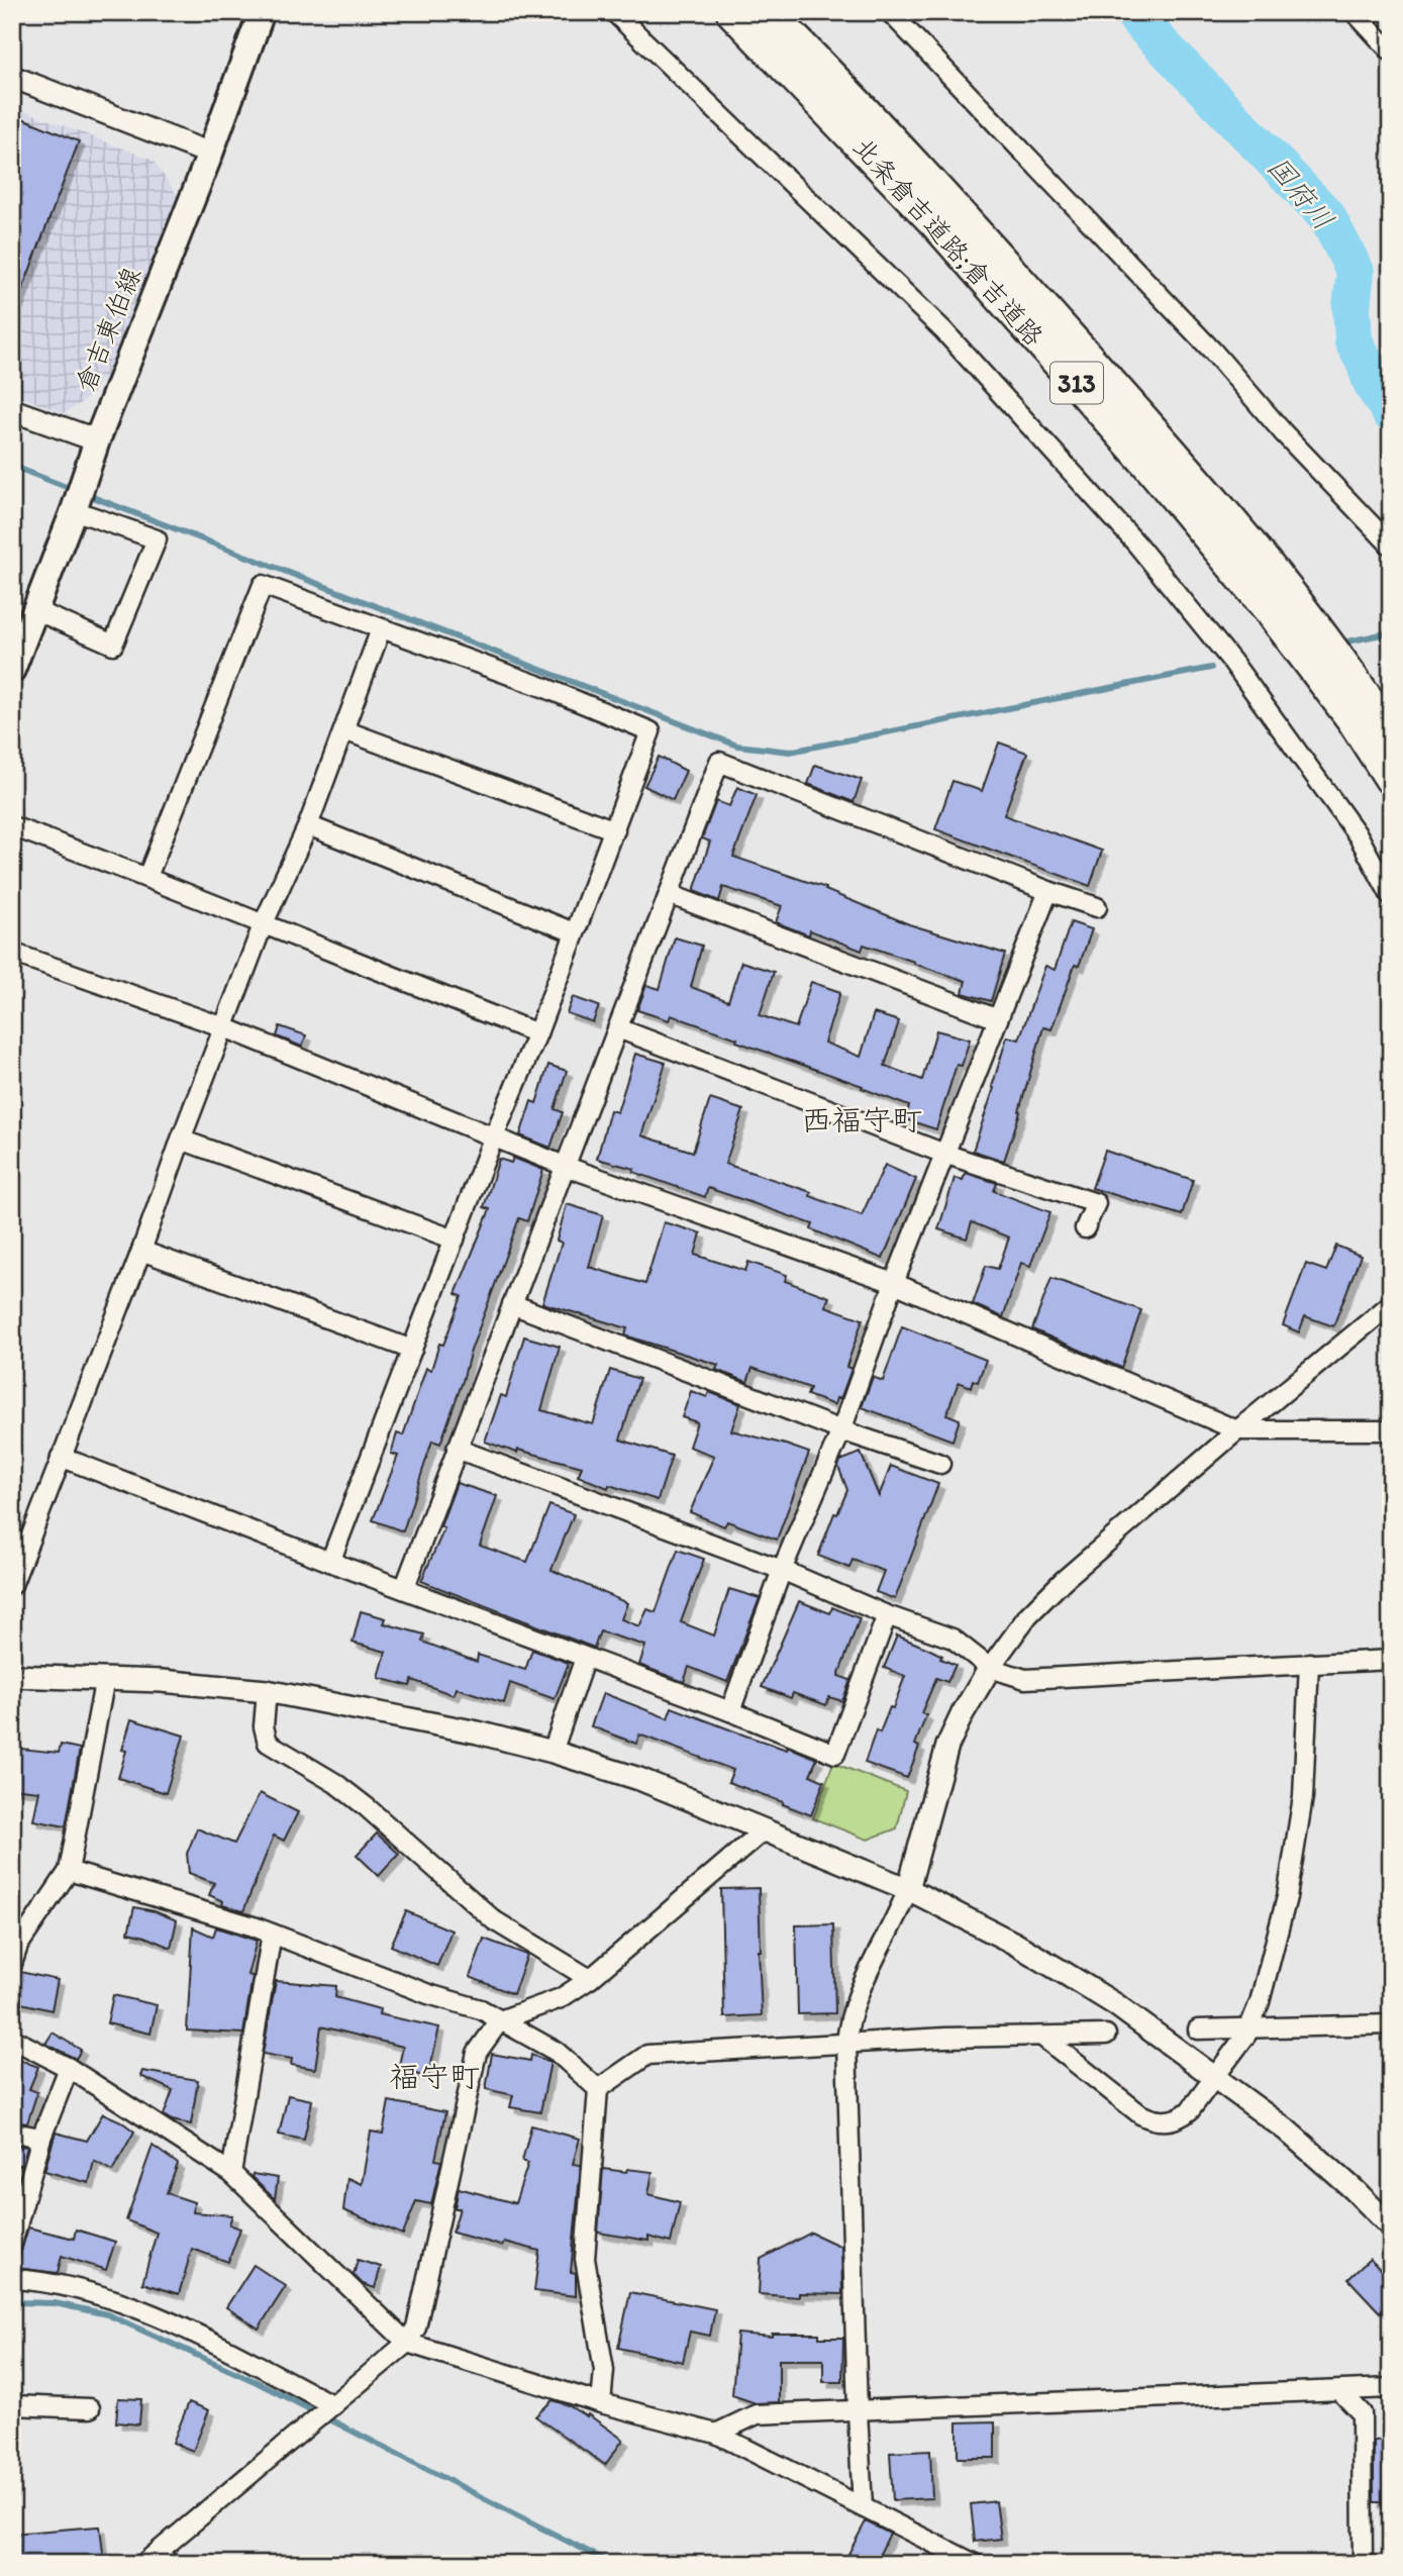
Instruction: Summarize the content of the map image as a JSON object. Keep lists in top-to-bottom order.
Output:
{
  "streets": {
    "highway": ["北条倉吉道路;倉吉道路", "313"],
    "main road": ["倉吉東伯線"]
  },
  "districts": ["西福守町", "福守町"],
  "water": ["国府川"]
}
